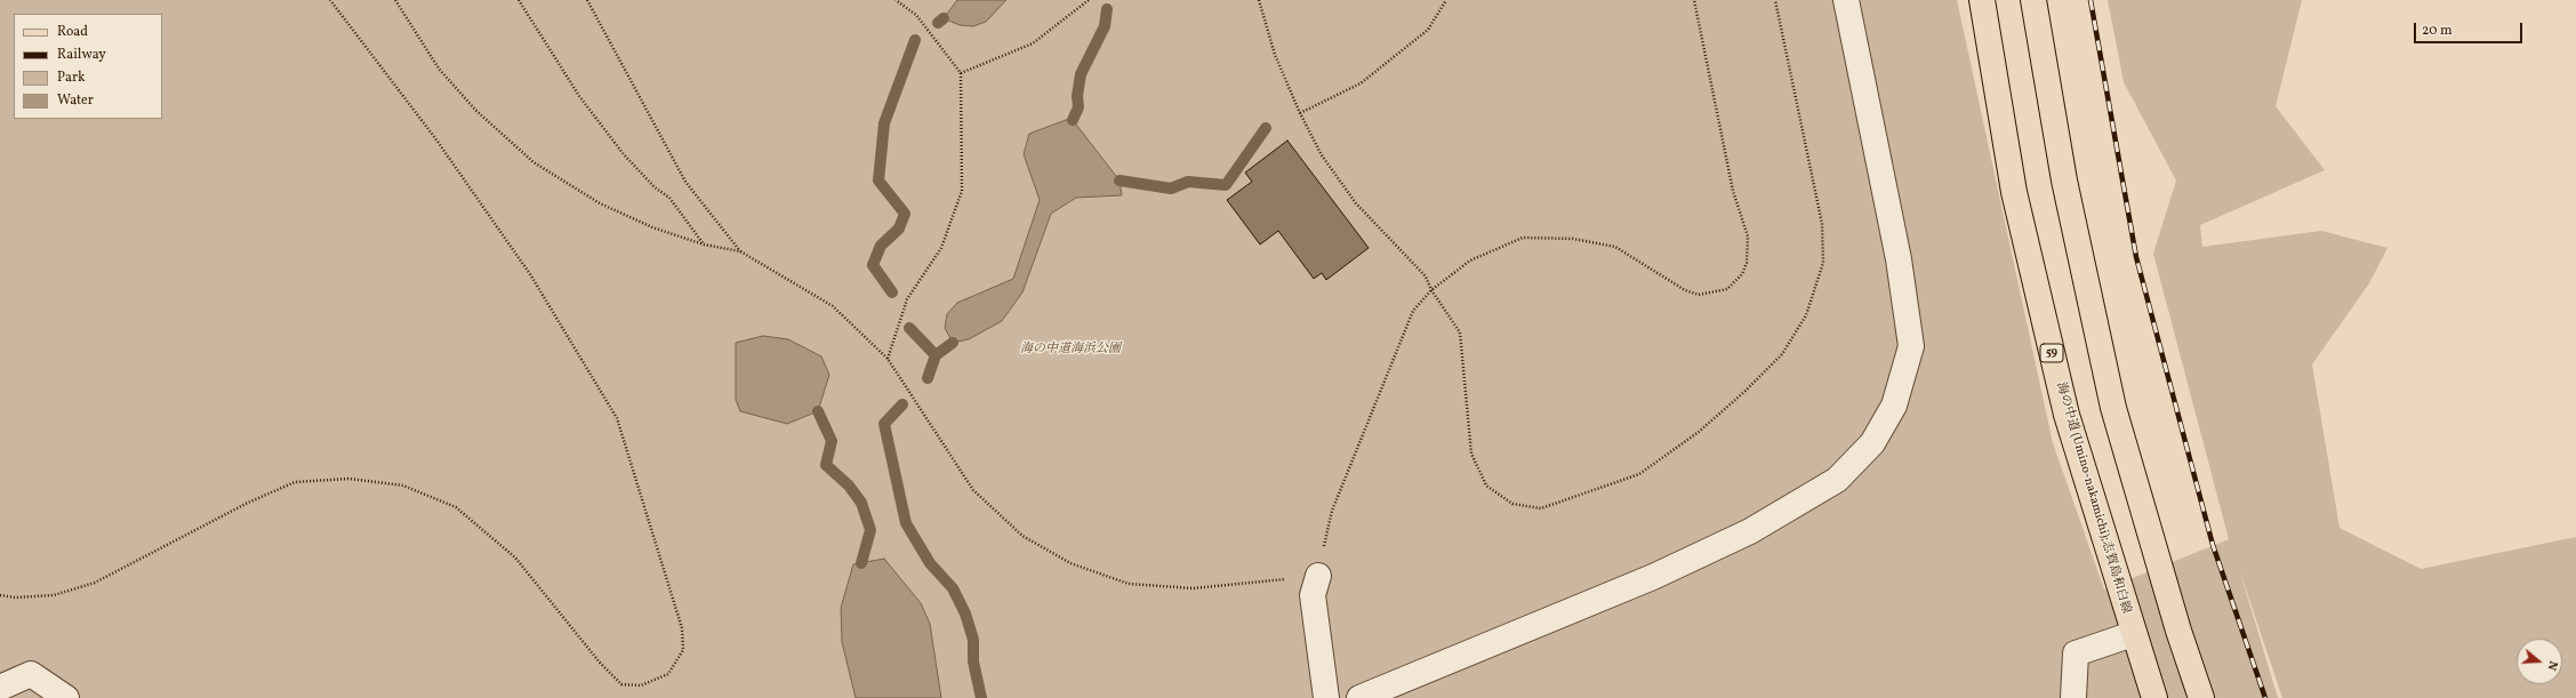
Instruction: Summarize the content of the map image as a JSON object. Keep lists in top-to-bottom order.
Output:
{
  "streets": {
    "main road": ["59", "海の中道 (Umino-nakamichi);志賀島和白線"]
  },
  "parks": ["海の中道海浜公園"],
  "legend": [
    "Road",
    "Railway",
    "Park",
    "Water"
  ],
  "scale_bar": "20 m",
  "north": "right"
}
